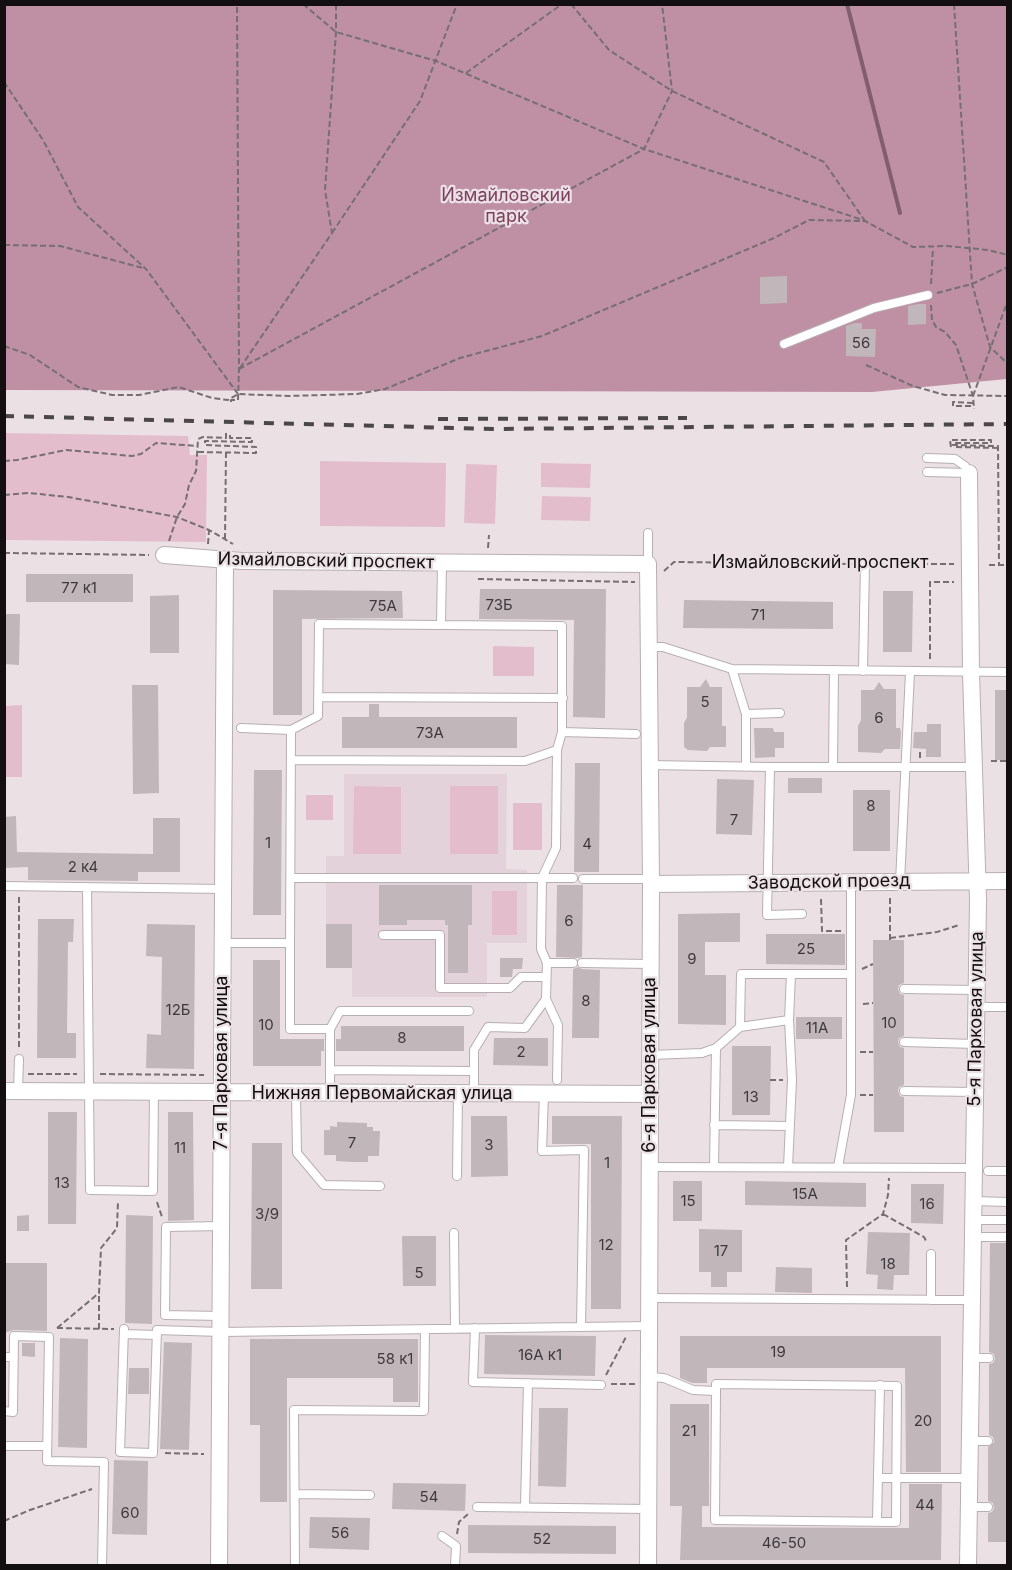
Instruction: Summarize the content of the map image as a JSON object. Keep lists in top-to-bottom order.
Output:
{
  "streets": {
    "street": [
      "Измайловский проспект",
      "Заводской проезд",
      "5-я Парковая улица",
      "7-я Парковая улица",
      "6-я Парковая улица",
      "Нижняя Первомайская улица"
    ]
  },
  "crossings": [
    ["Измайловский проспект", "7-я Парковая улица"],
    ["Измайловский проспект", "6-я Парковая улица"],
    ["Заводской проезд", "5-я Парковая улица"],
    ["Заводской проезд", "6-я Парковая улица"],
    ["7-я Парковая улица", "Нижняя Первомайская улица"],
    ["6-я Парковая улица", "Нижняя Первомайская улица"]
  ],
  "parks": ["Измайловский парк"],
  "house_numbers": [
    "56",
    "77 к1",
    "73Б",
    "75А",
    "71",
    "5",
    "6",
    "73А",
    "8",
    "7",
    "1",
    "4",
    "2 к4",
    "6",
    "25",
    "9",
    "8",
    "12Б",
    "10",
    "10",
    "11А",
    "8",
    "2",
    "13",
    "7",
    "3",
    "11",
    "1",
    "13",
    "15А",
    "15",
    "16",
    "3/9",
    "12",
    "17",
    "18",
    "5",
    "19",
    "16А к1",
    "58 к1",
    "20",
    "21",
    "54",
    "44",
    "60",
    "56",
    "52",
    "46-50"
  ]
}
